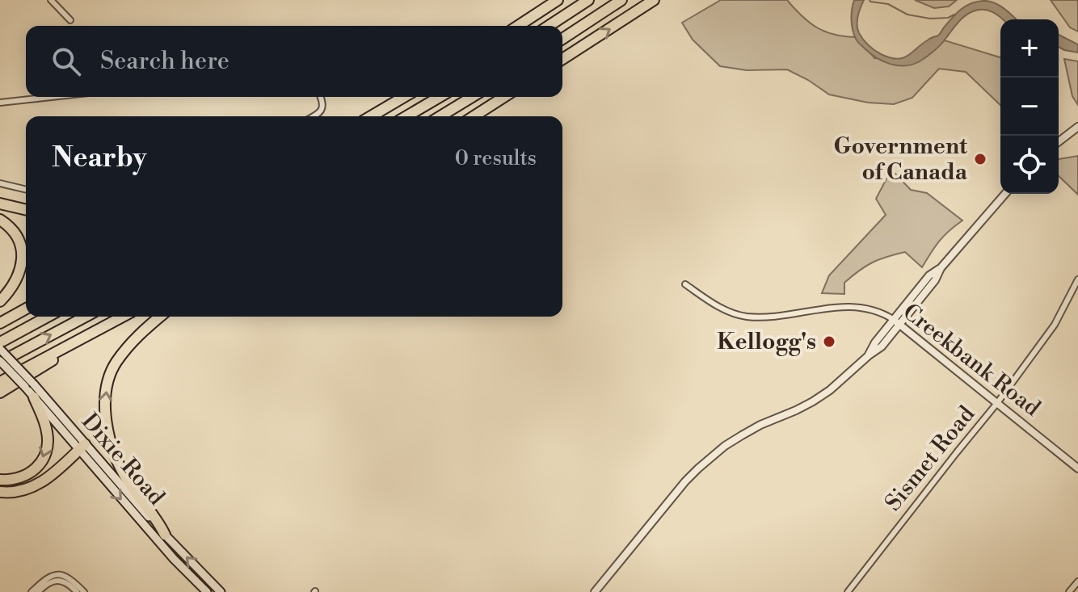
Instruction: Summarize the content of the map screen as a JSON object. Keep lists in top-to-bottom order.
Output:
{
  "streets": {
    "main road": ["Dixie Road"],
    "street": ["Creekbank Road", "Sismet Road"]
  },
  "crossings": [
    ["Creekbank Road", "Sismet Road"]
  ],
  "places": ["Government of Canada", "Kellogg's"],
  "page": {
    "map_buttons": ["+", "−"],
    "search": "Search here",
    "heading": ["Nearby", "0 results"]
  }
}
